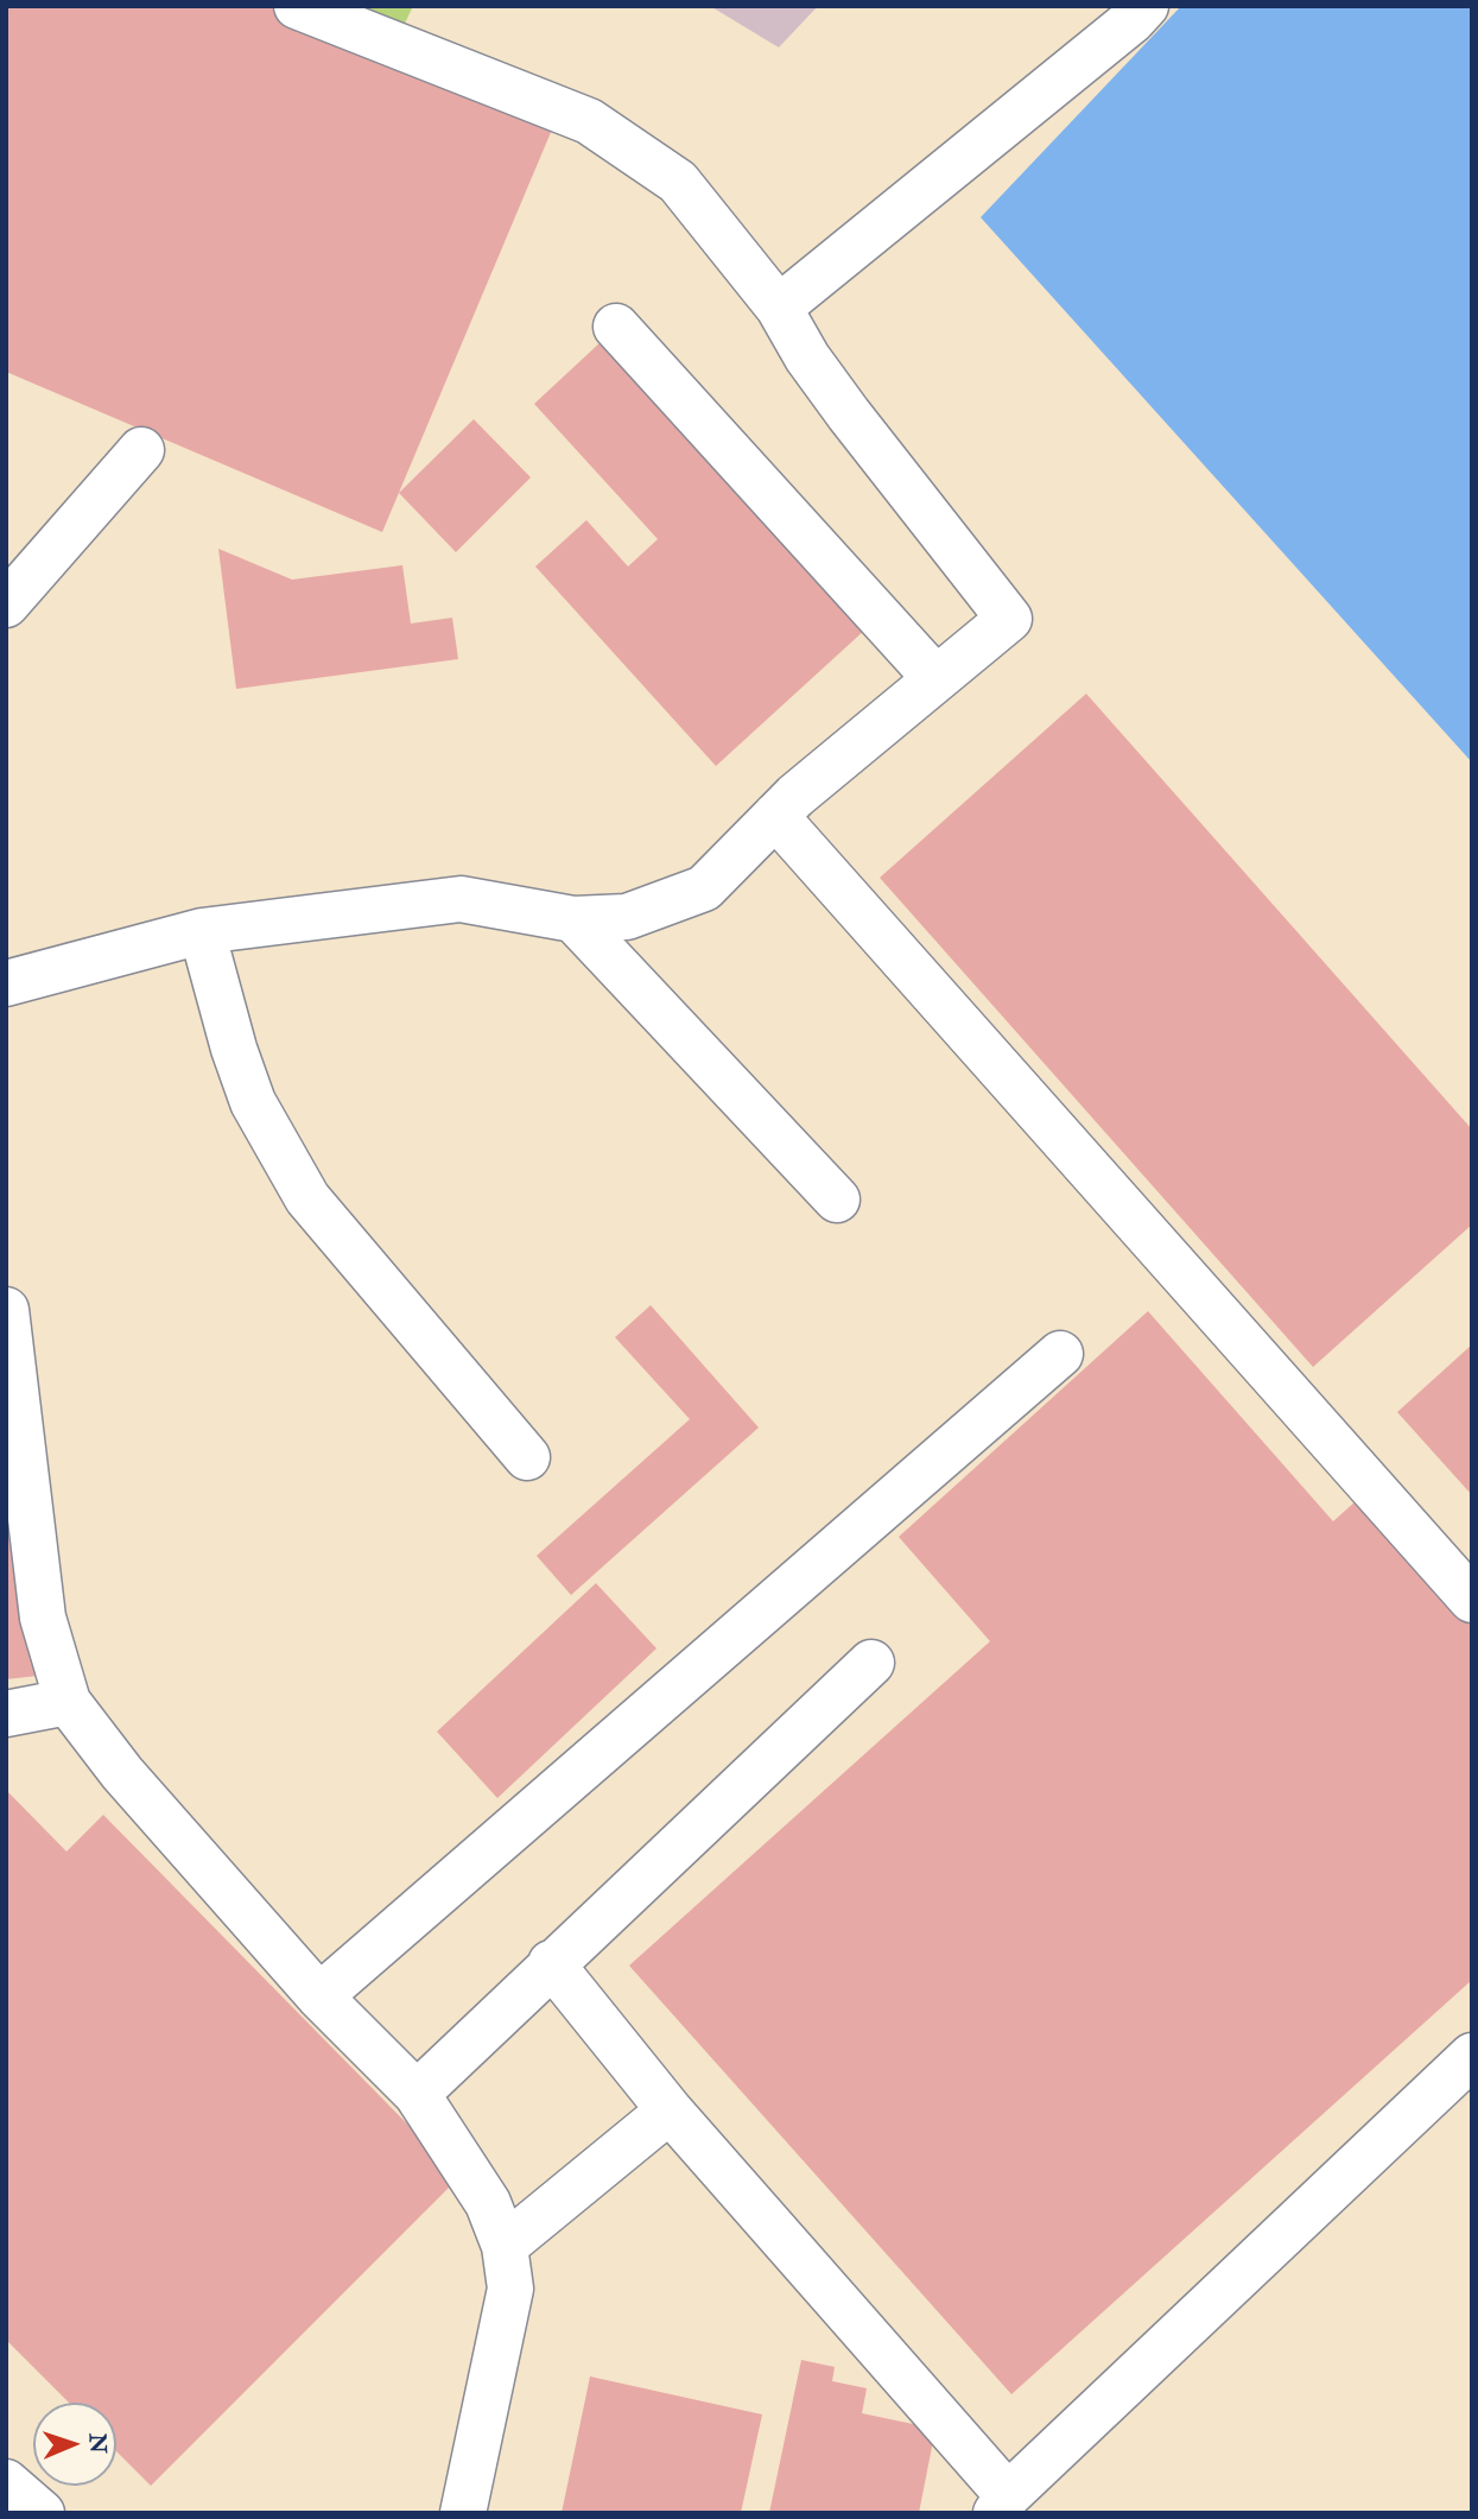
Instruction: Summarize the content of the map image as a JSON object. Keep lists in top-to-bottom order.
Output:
{
  "north": "right"
}
